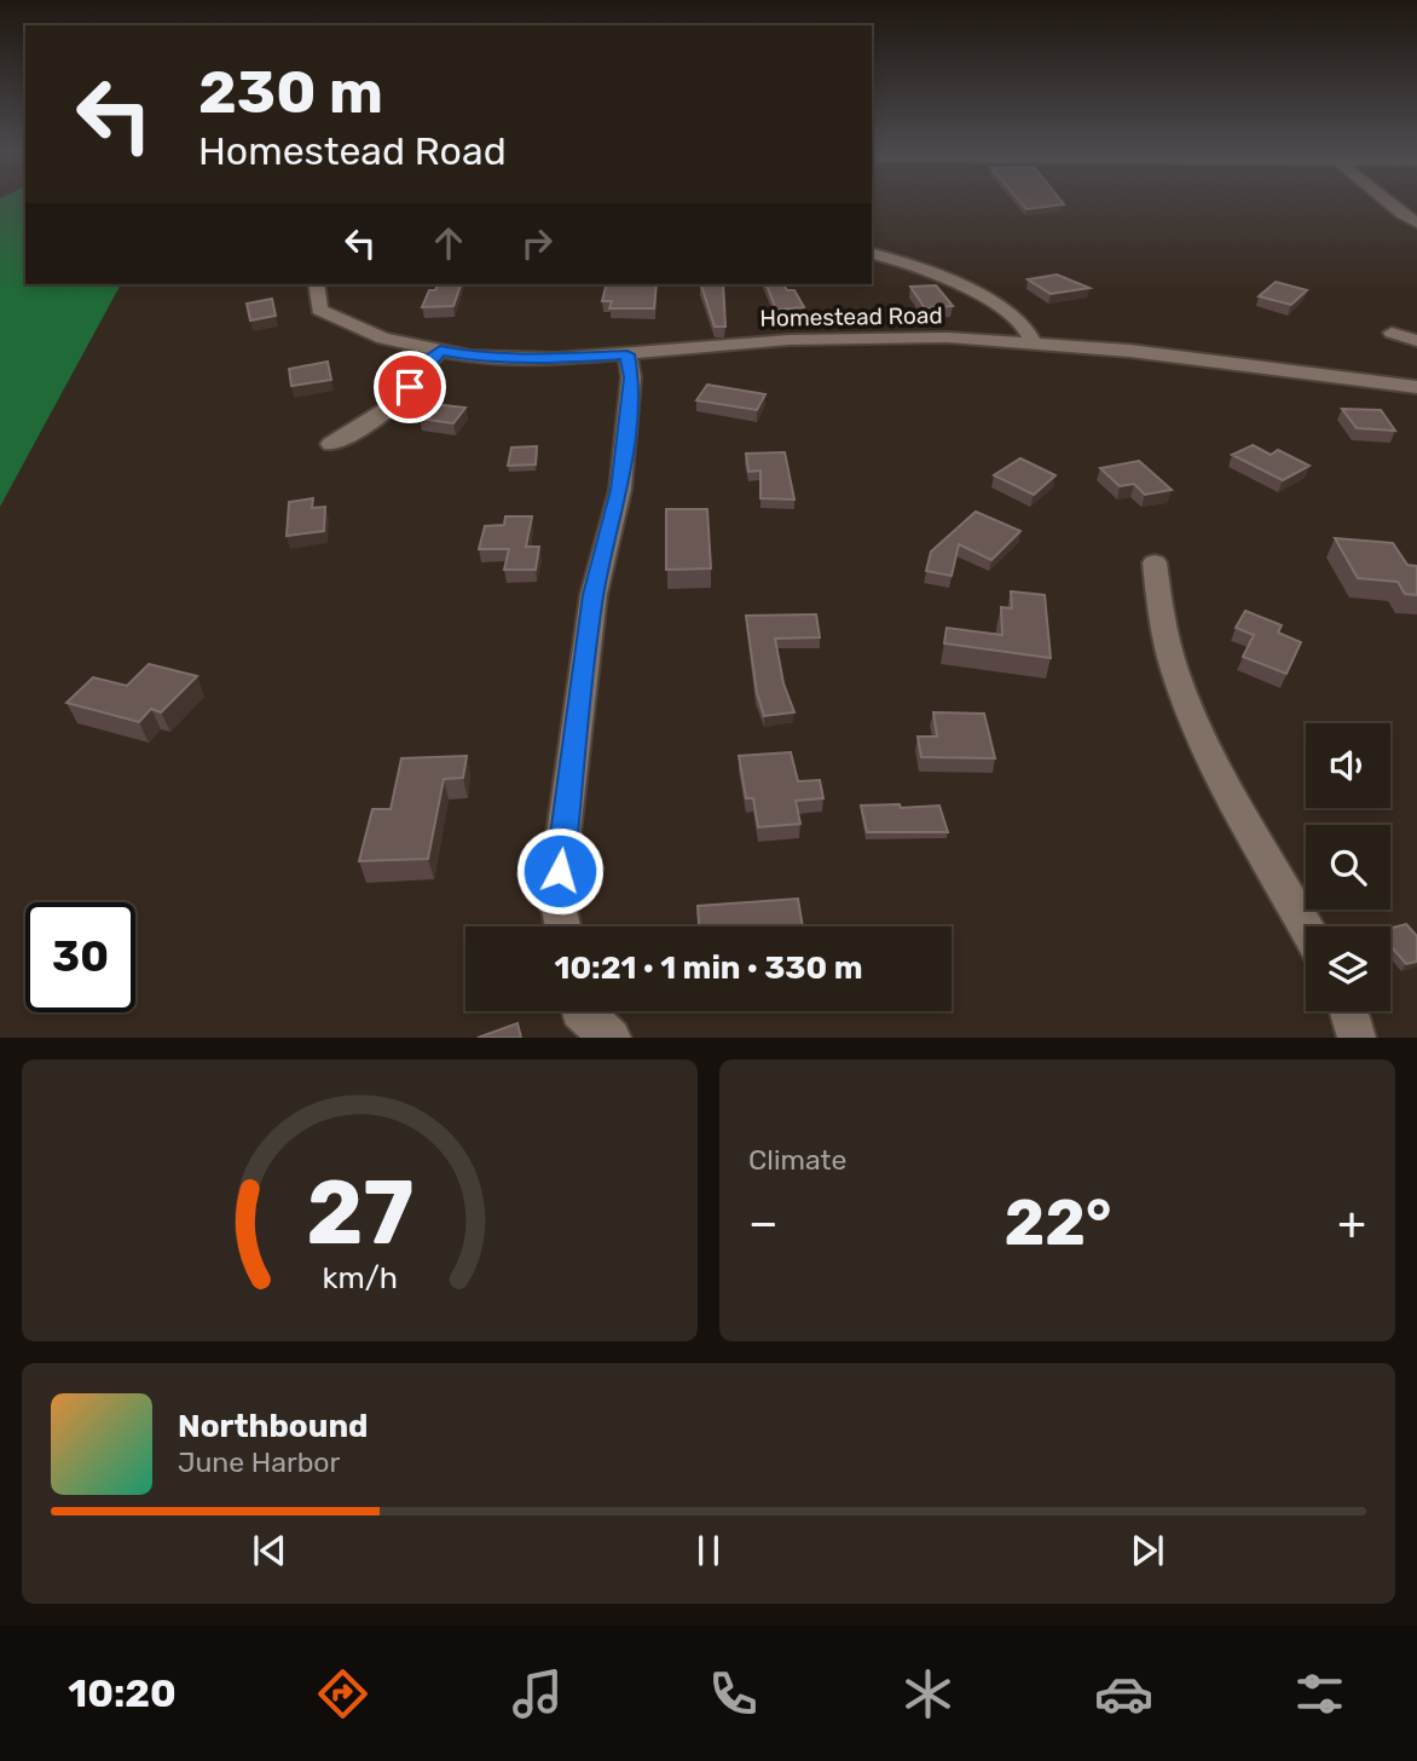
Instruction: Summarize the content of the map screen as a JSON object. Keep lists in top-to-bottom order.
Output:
{
  "streets": {
    "street": ["Homestead Road"]
  },
  "page": {
    "turn": ["230 m", "Homestead Road"],
    "limit": "30",
    "trip": "10:21 · 1 min · 330 m",
    "tile": "Climate",
    "heat": ["−", "22°", "+"],
    "song": ["Northbound", "June Harbor"],
    "tabs": "10:20",
    "gauge": ["27", "km/h"]
  }
}
